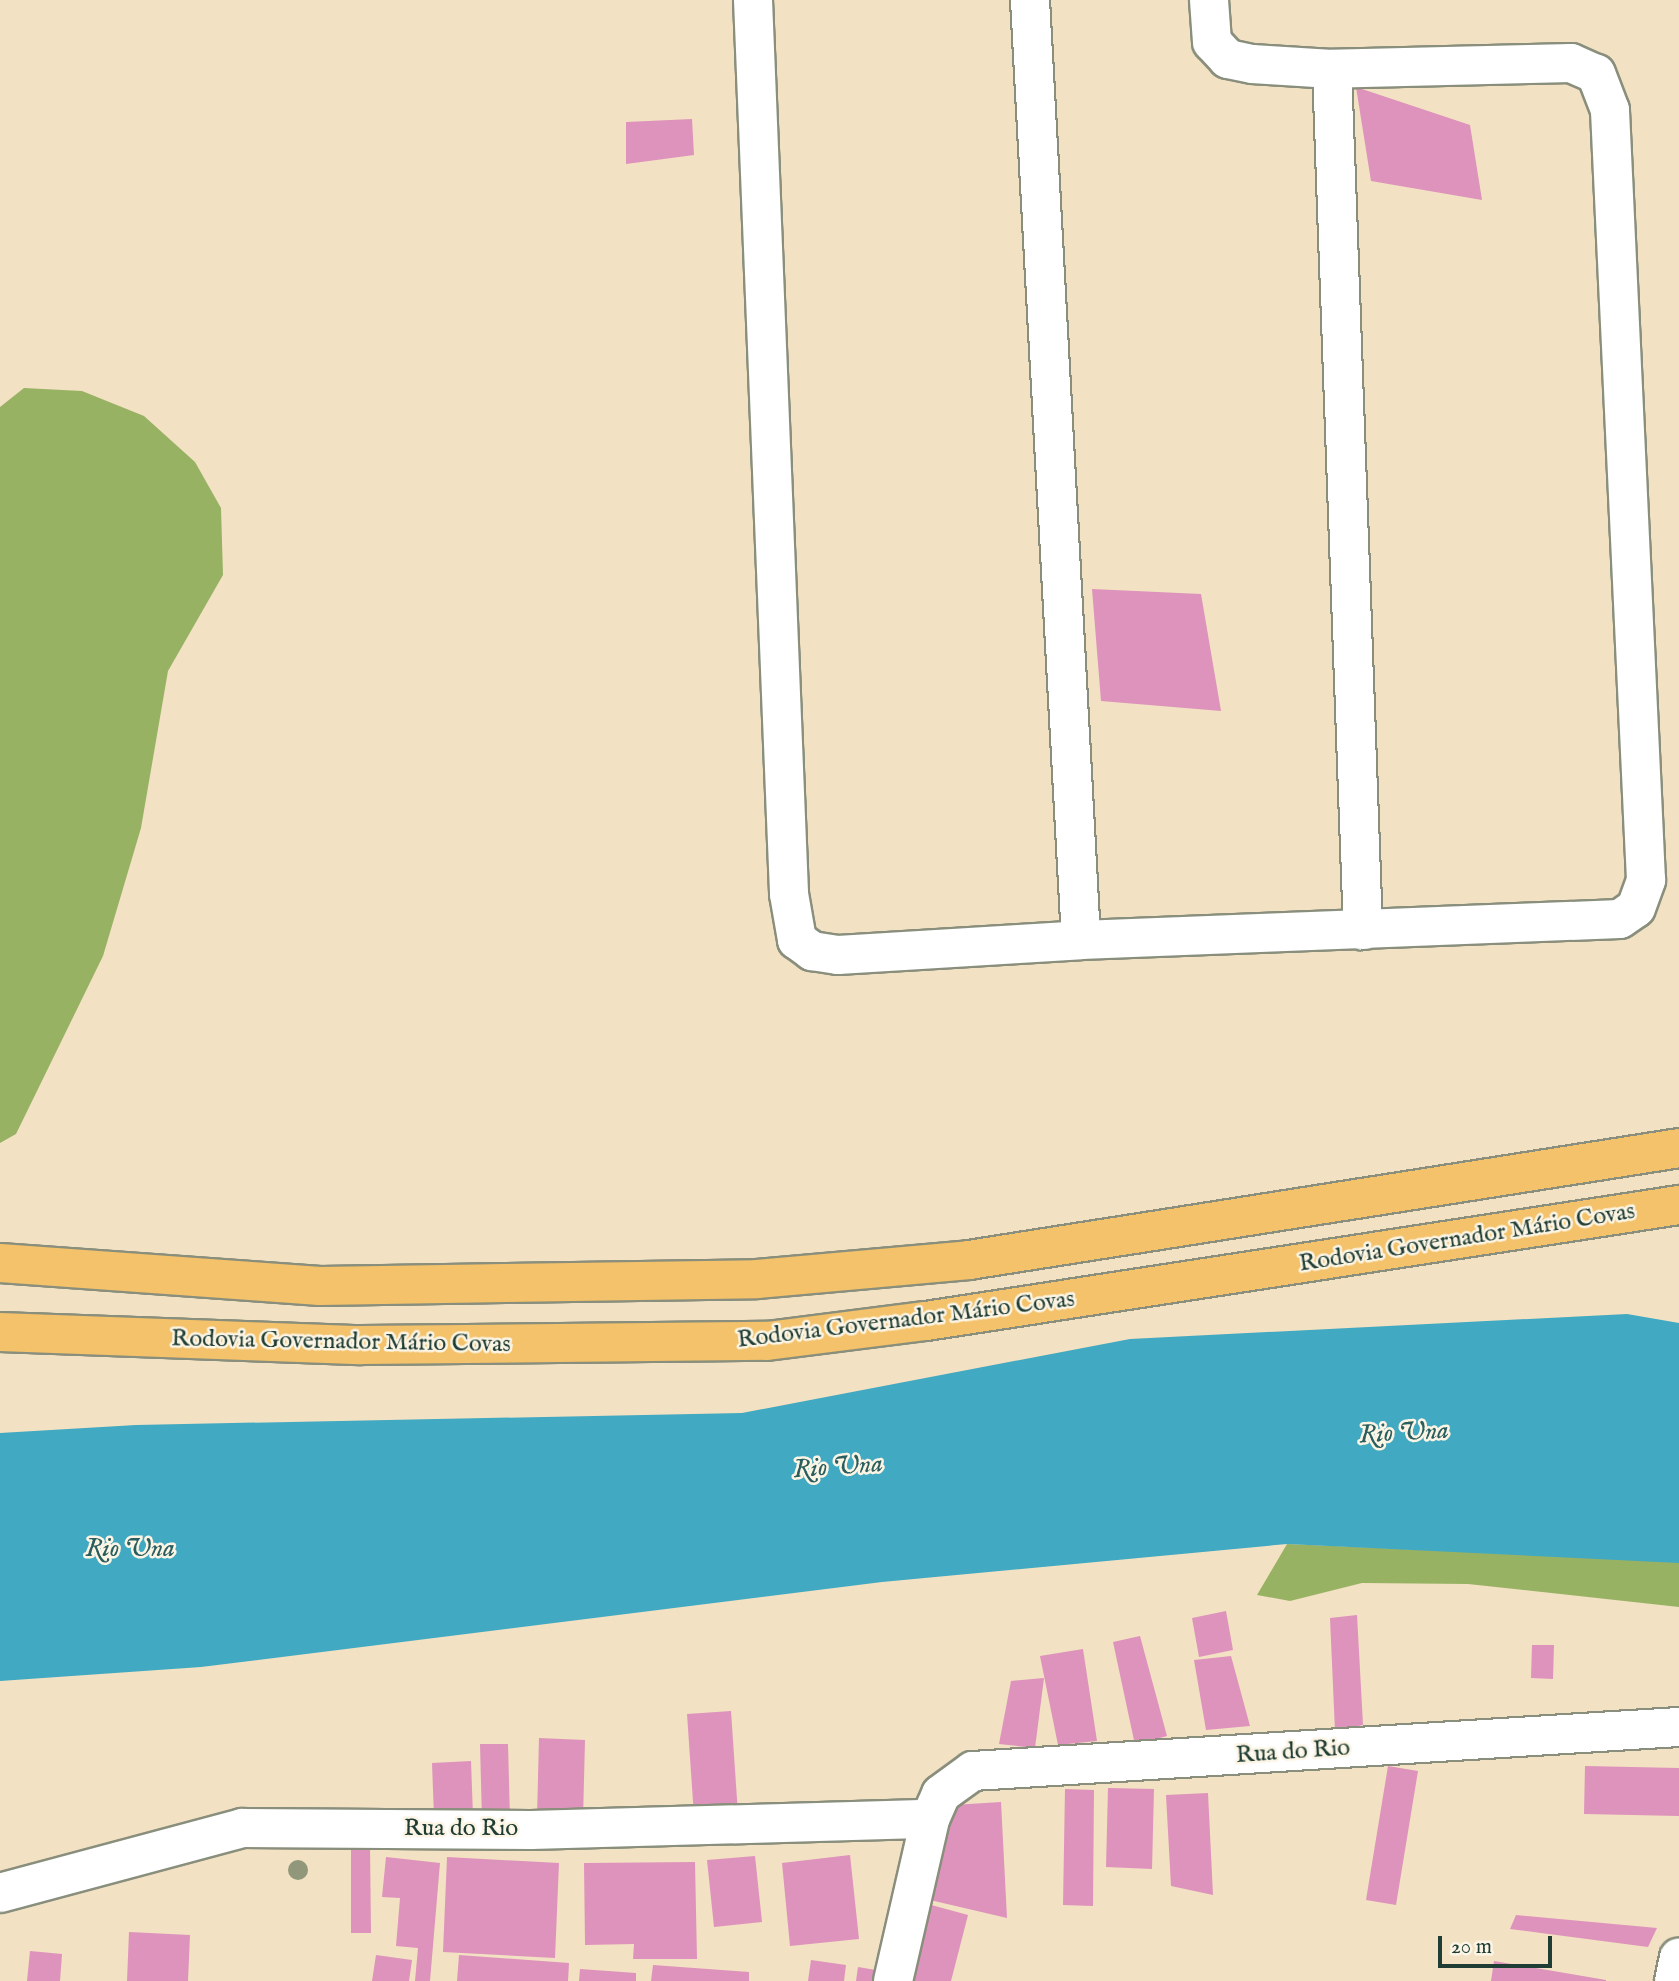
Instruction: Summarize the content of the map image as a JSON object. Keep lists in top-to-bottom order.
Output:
{
  "streets": {
    "highway": ["Rodovia Governador Mário Covas"],
    "street": ["Rua do Rio"]
  },
  "water": ["Rio Una"],
  "scale_bar": "20 m"
}
